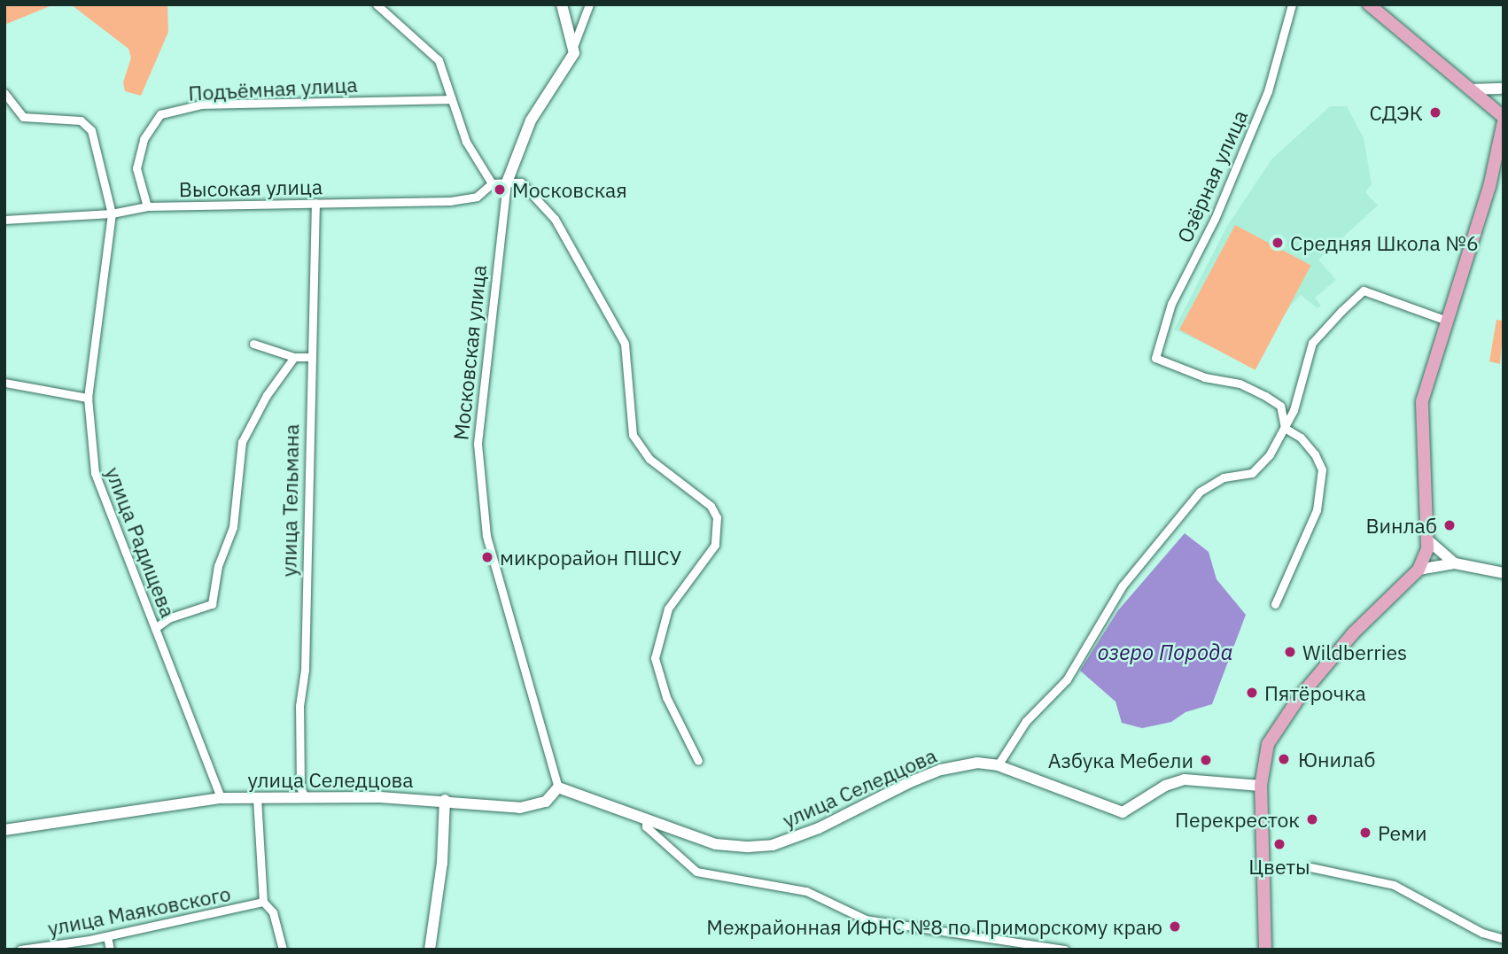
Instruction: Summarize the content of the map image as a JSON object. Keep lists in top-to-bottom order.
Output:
{
  "streets": {
    "street": [
      "Подъёмная улица",
      "Озёрная улица",
      "Высокая улица",
      "Московская улица",
      "улица Тельмана",
      "улица Радищева",
      "улица Селедцова",
      "улица Маяковского"
    ]
  },
  "crossings": [
    ["Подъёмная улица", "Высокая улица"],
    ["Высокая улица", "улица Тельмана"],
    ["Высокая улица", "улица Радищева"],
    ["Московская улица", "улица Селедцова"],
    ["улица Тельмана", "улица Селедцова"],
    ["улица Радищева", "улица Селедцова"]
  ],
  "water": ["озеро Порода"],
  "places": [
    "СДЭК",
    "Московская",
    "Средняя Школа №6",
    "Винлаб",
    "микрорайон ПШСУ",
    "Wildberries",
    "Пятёрочка",
    "Юнилаб",
    "Азбука Мебели",
    "Перекресток",
    "Реми",
    "Цветы",
    "Межрайонная ИФНС №8 по Приморскому краю"
  ]
}
